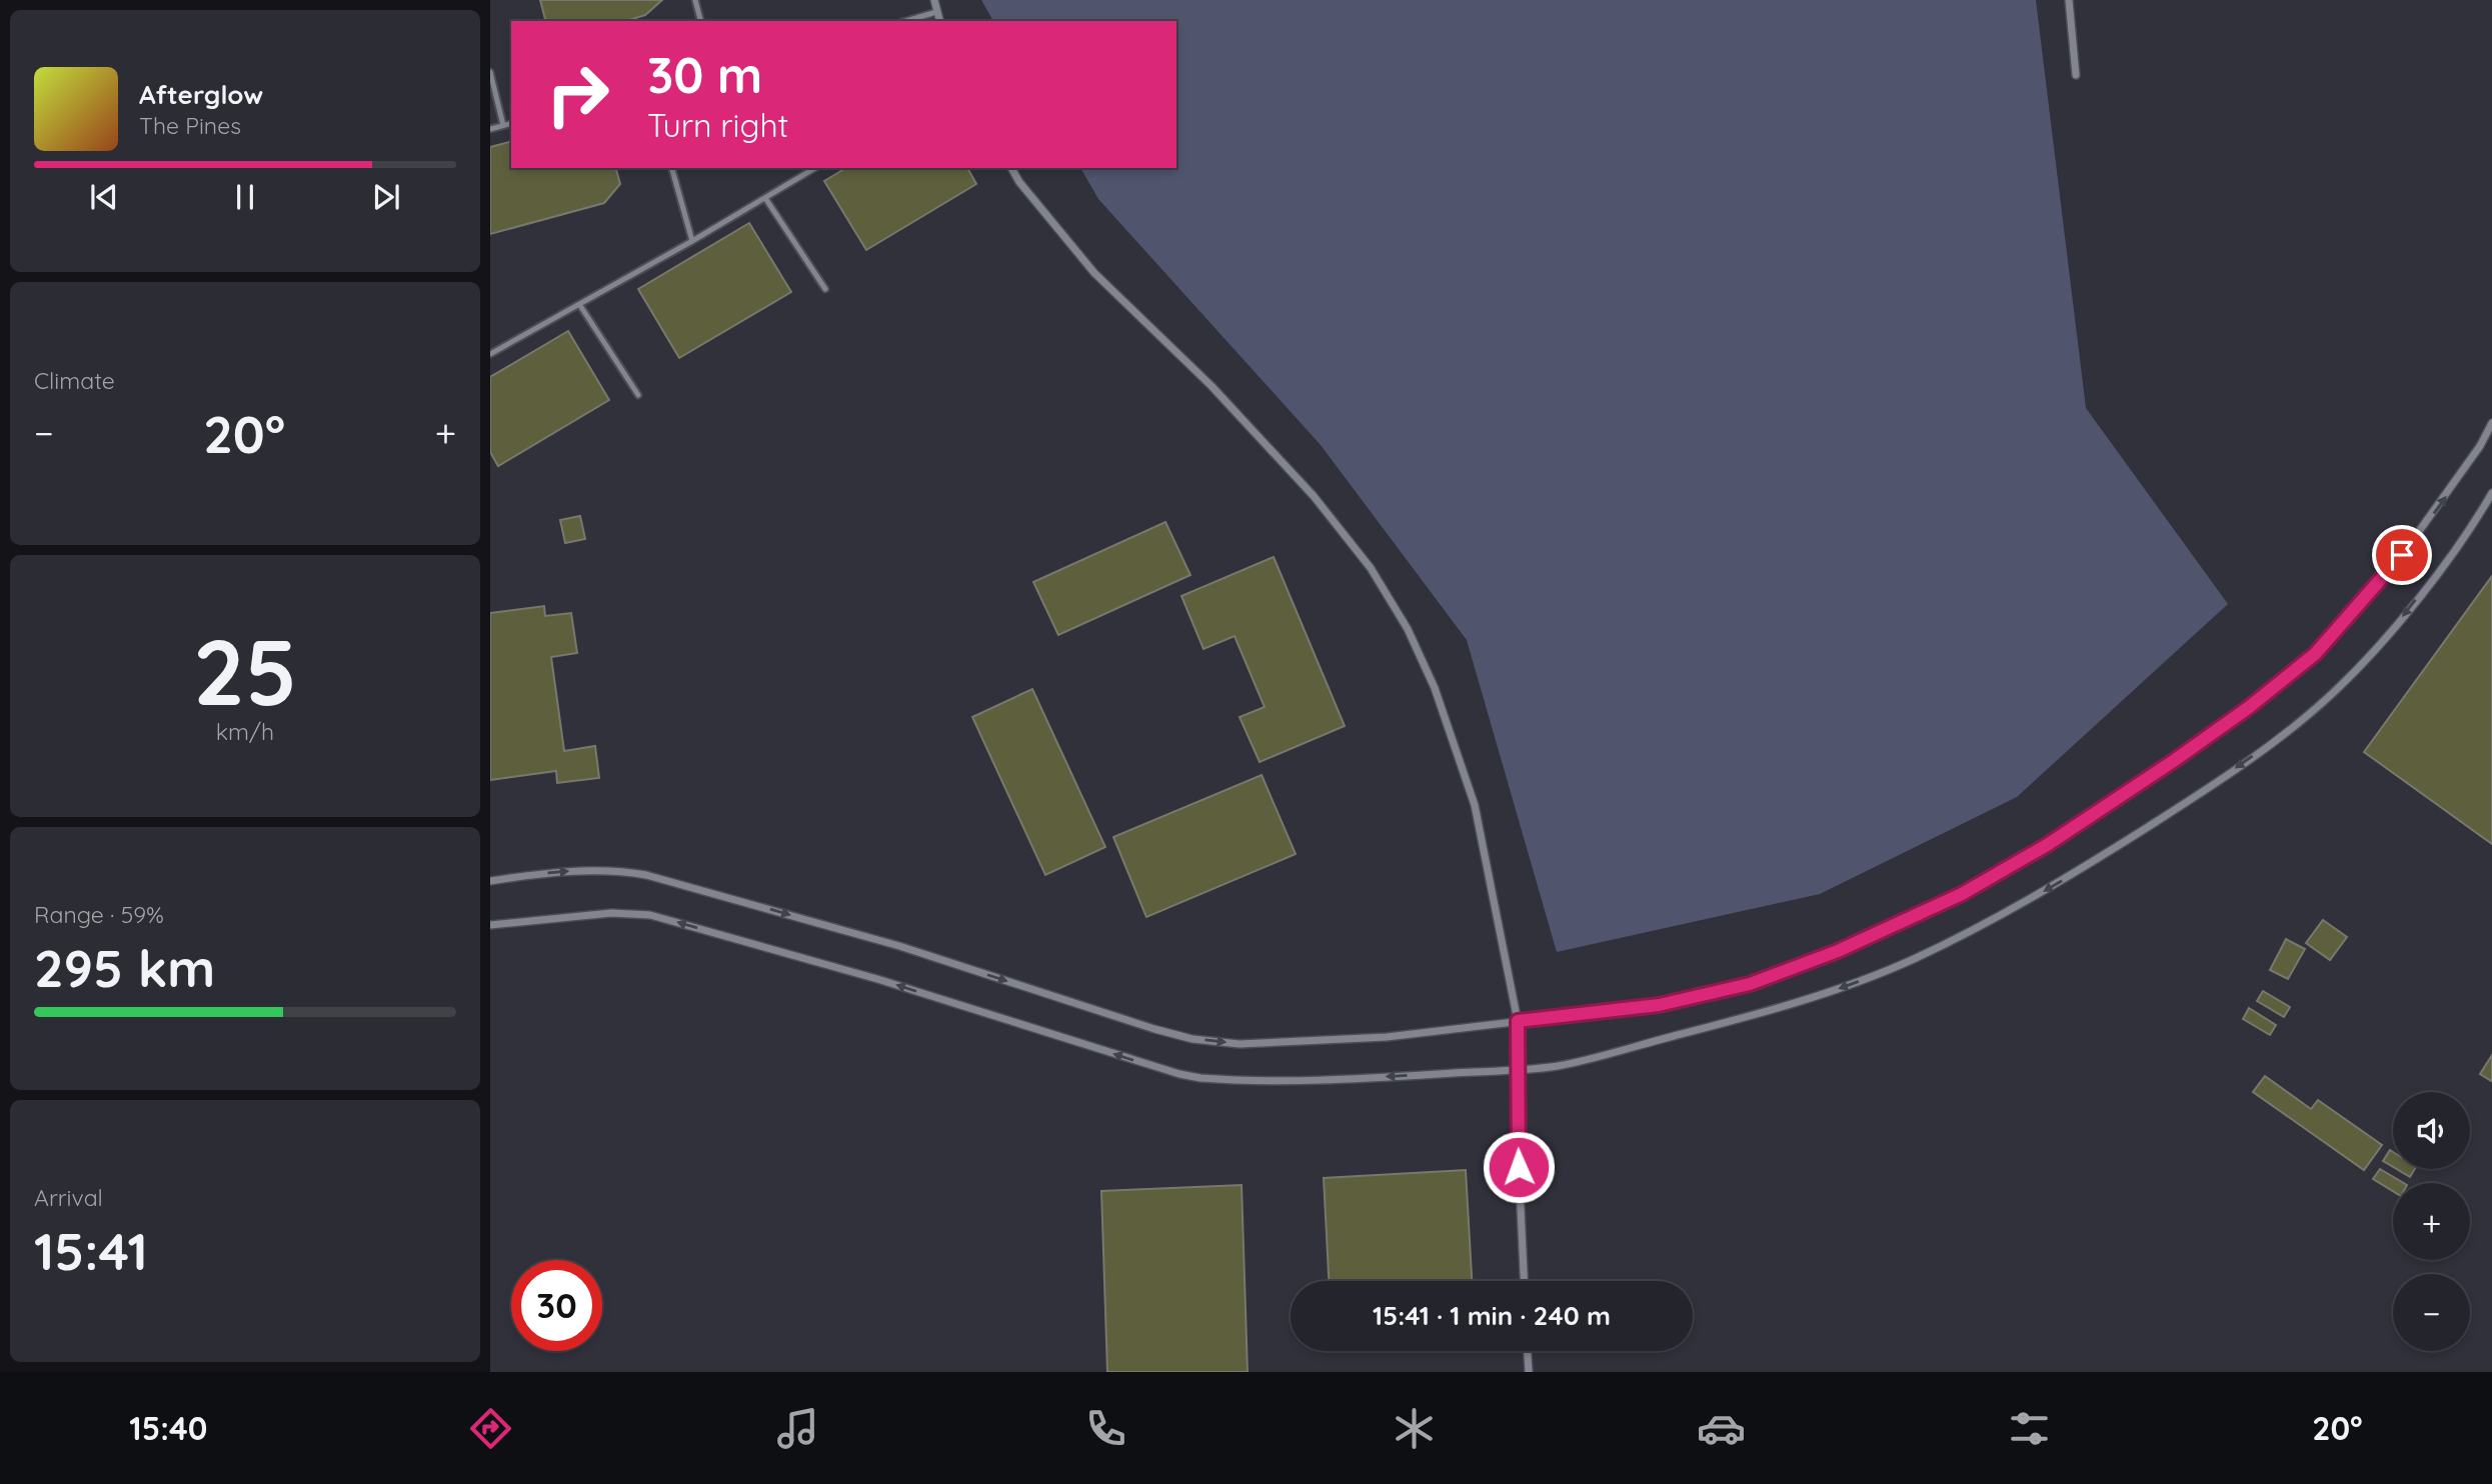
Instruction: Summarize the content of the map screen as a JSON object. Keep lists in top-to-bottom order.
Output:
{
  "page": {
    "turn": ["30 m", "Turn right"],
    "song": ["Afterglow", "The Pines"],
    "tile": [
      "Climate",
      ["25", "km/h"],
      ["Range · 59%", "295 km"],
      ["Arrival", "15:41"]
    ],
    "heat": ["−", "20°", "+"],
    "map_buttons": ["+", "−"],
    "limit": "30",
    "trip": "15:41 · 1 min · 240 m",
    "tabs": ["15:40", "20°"]
  }
}
